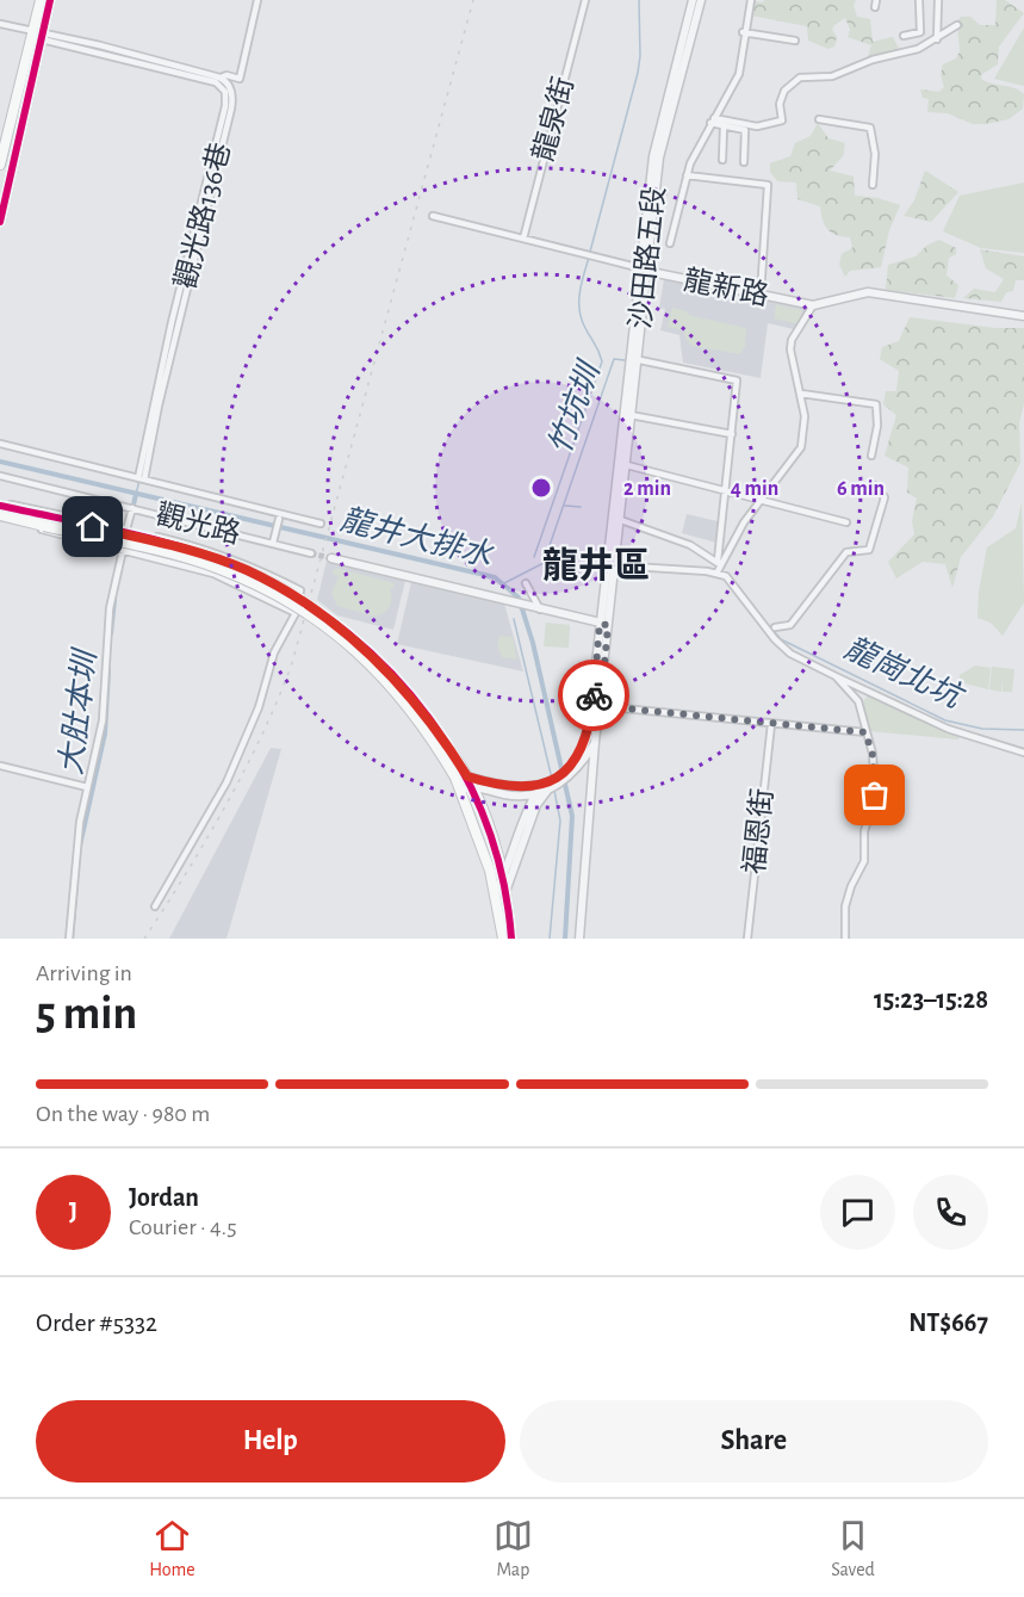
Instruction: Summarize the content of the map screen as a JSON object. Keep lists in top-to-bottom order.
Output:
{
  "streets": {
    "street": [
      "龍泉街",
      "觀光路136巷",
      "沙田路五段",
      "龍新路",
      "觀光路",
      "福恩街"
    ]
  },
  "crossings": [
    ["龍泉街", "龍新路"],
    ["沙田路五段", "龍新路"]
  ],
  "districts": ["龍井區"],
  "water": [
    "竹坑圳",
    "龍井大排水",
    "龍崗北坑",
    "大肚本圳"
  ],
  "page": {
    "heading": ["5 min", "Arriving in", "15:23–15:28"],
    "panel": [
      "Jordan",
      "Courier · 4.5",
      "Order #5332",
      "NT$667"
    ],
    "bar": "On the way · 980 m",
    "round": "J",
    "buttons": ["Help", "Share"],
    "tabs": ["Home", "Map", "Saved"]
  },
  "rings": ["2 min", "4 min", "6 min"]
}
